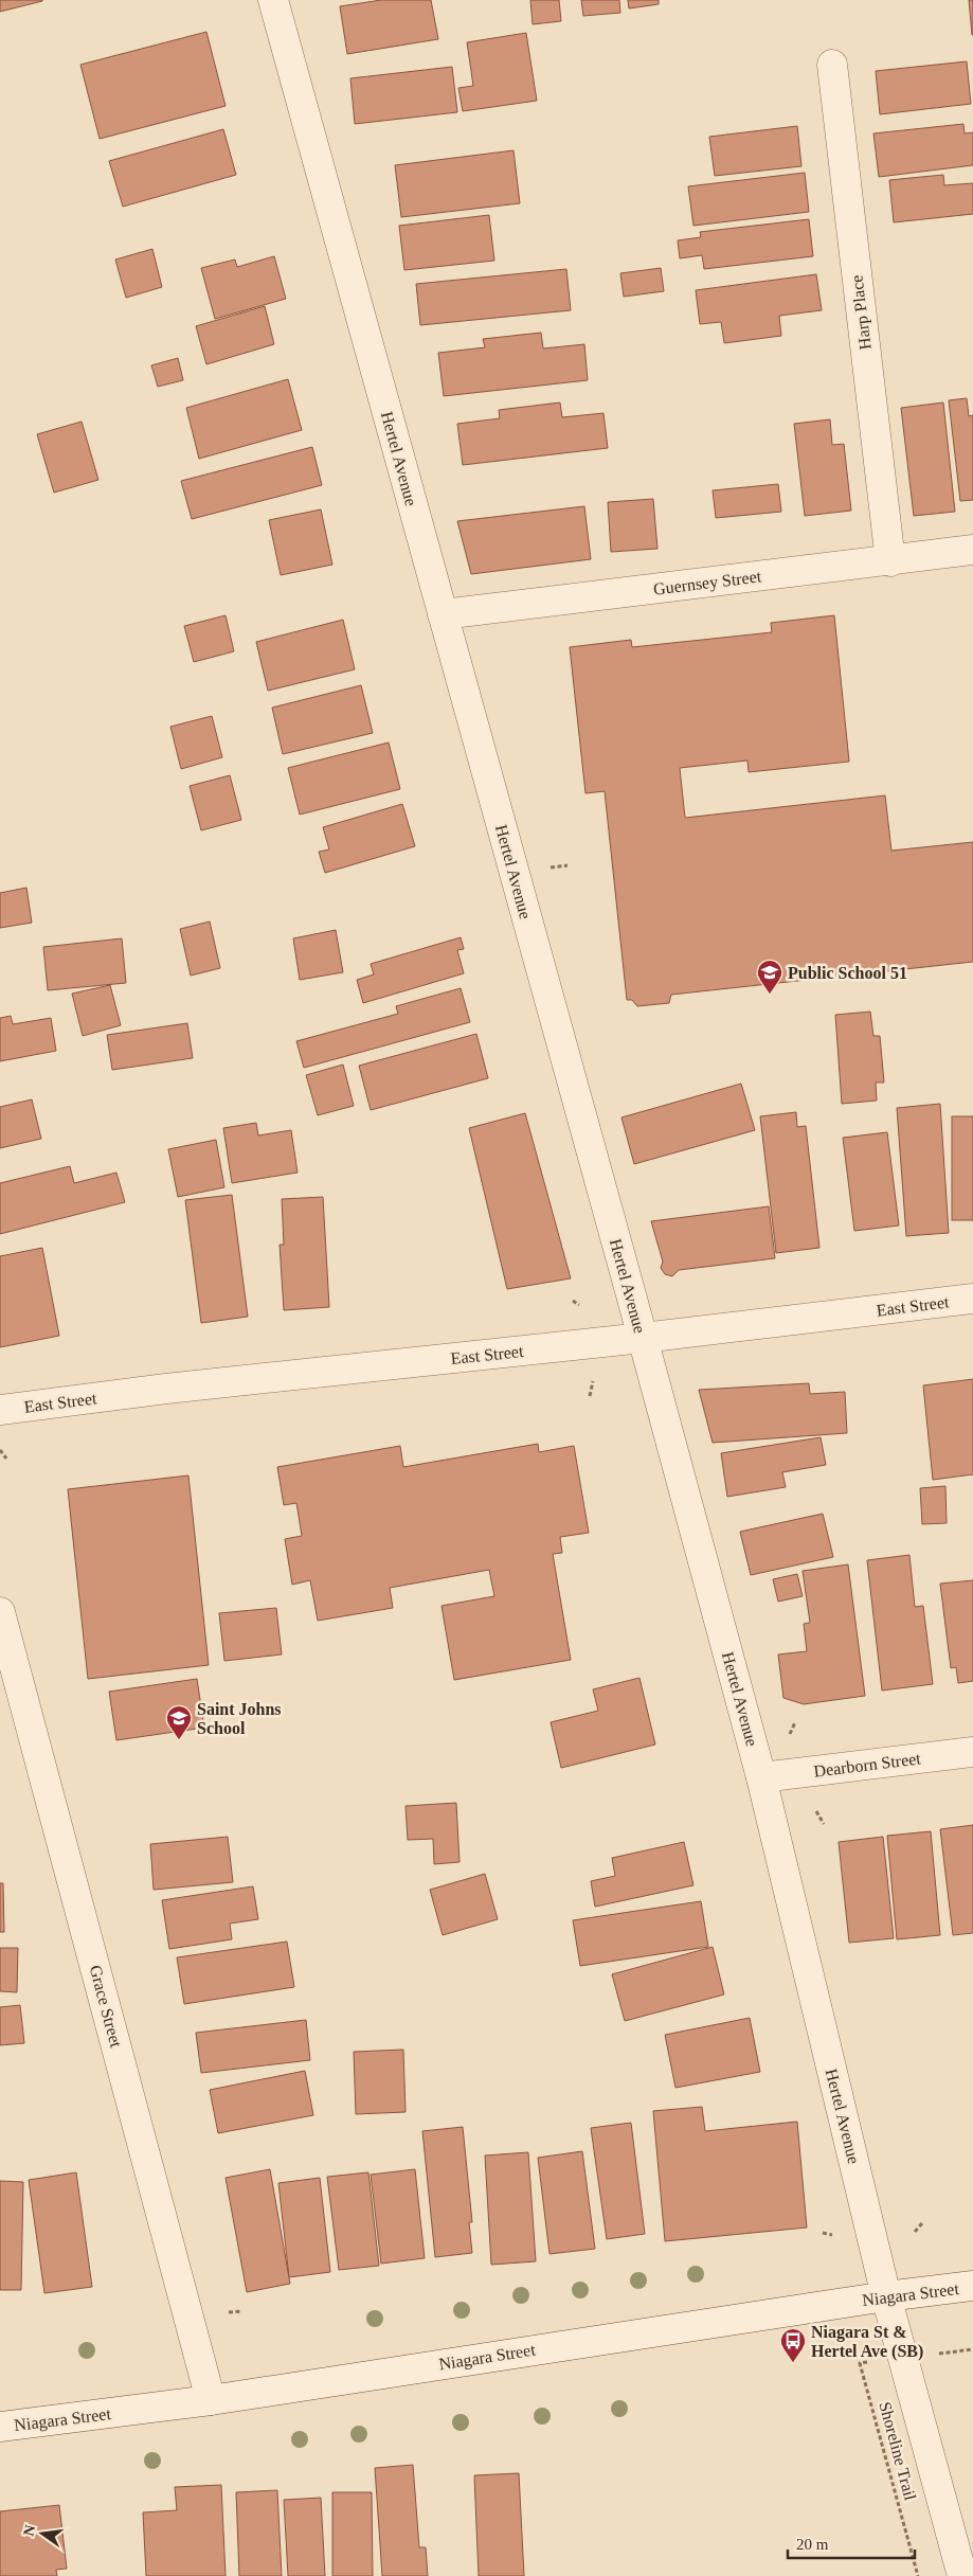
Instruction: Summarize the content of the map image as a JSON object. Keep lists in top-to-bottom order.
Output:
{
  "streets": {
    "street": [
      "Harp Place",
      "Hertel Avenue",
      "Guernsey Street",
      "East Street",
      "Dearborn Street",
      "Grace Street",
      "Niagara Street"
    ],
    "path": ["Shoreline Trail"]
  },
  "crossings": [
    ["Harp Place", "Guernsey Street"],
    ["Hertel Avenue", "Guernsey Street"],
    ["Hertel Avenue", "East Street"],
    ["Hertel Avenue", "Dearborn Street"],
    ["Hertel Avenue", "Niagara Street"],
    ["Grace Street", "Niagara Street"]
  ],
  "places": {
    "school or university": ["Public School 51", "Saint Johns School"],
    "bus stop": ["Niagara St & Hertel Ave (SB)"]
  },
  "scale_bar": "20 m",
  "north": "left"
}
